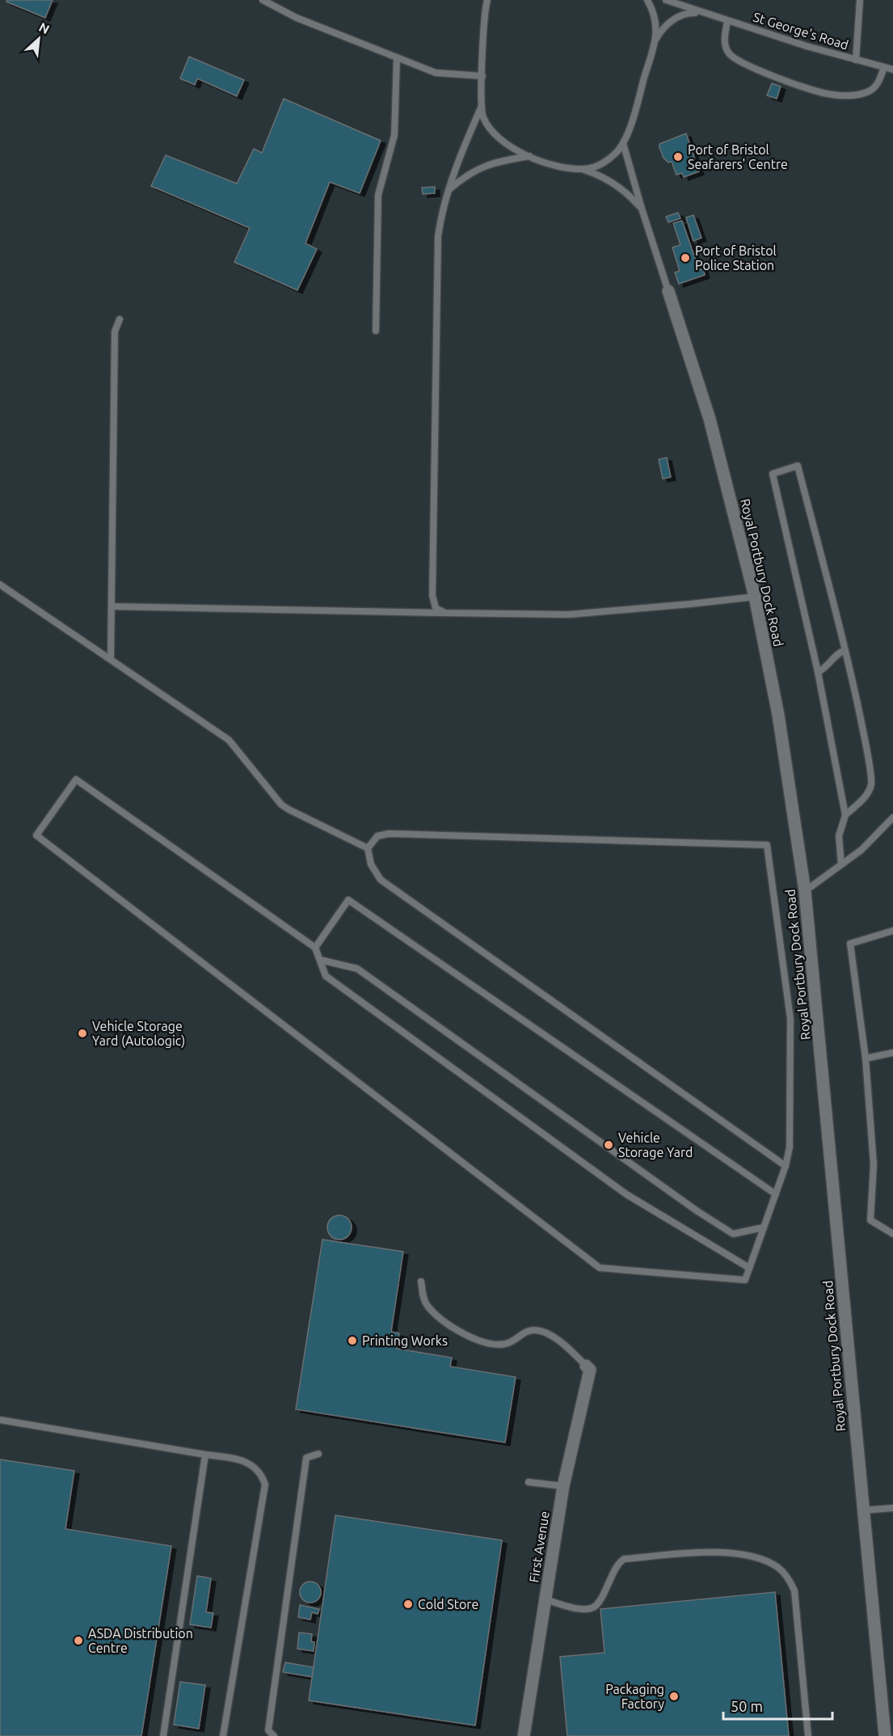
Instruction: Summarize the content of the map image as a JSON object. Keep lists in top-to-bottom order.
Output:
{
  "streets": {
    "street": ["Royal Portbury Dock Road", "First Avenue"],
    "lane": ["St George's Road"]
  },
  "places": [
    "Port of Bristol Seafarers' Centre",
    "Port of Bristol Police Station",
    "Vehicle Storage Yard (Autologic)",
    "Vehicle Storage Yard",
    "Printing Works",
    "Cold Store",
    "ASDA Distribution Centre",
    "Packaging Factory"
  ],
  "scale_bar": "50 m",
  "north": "top right"
}
